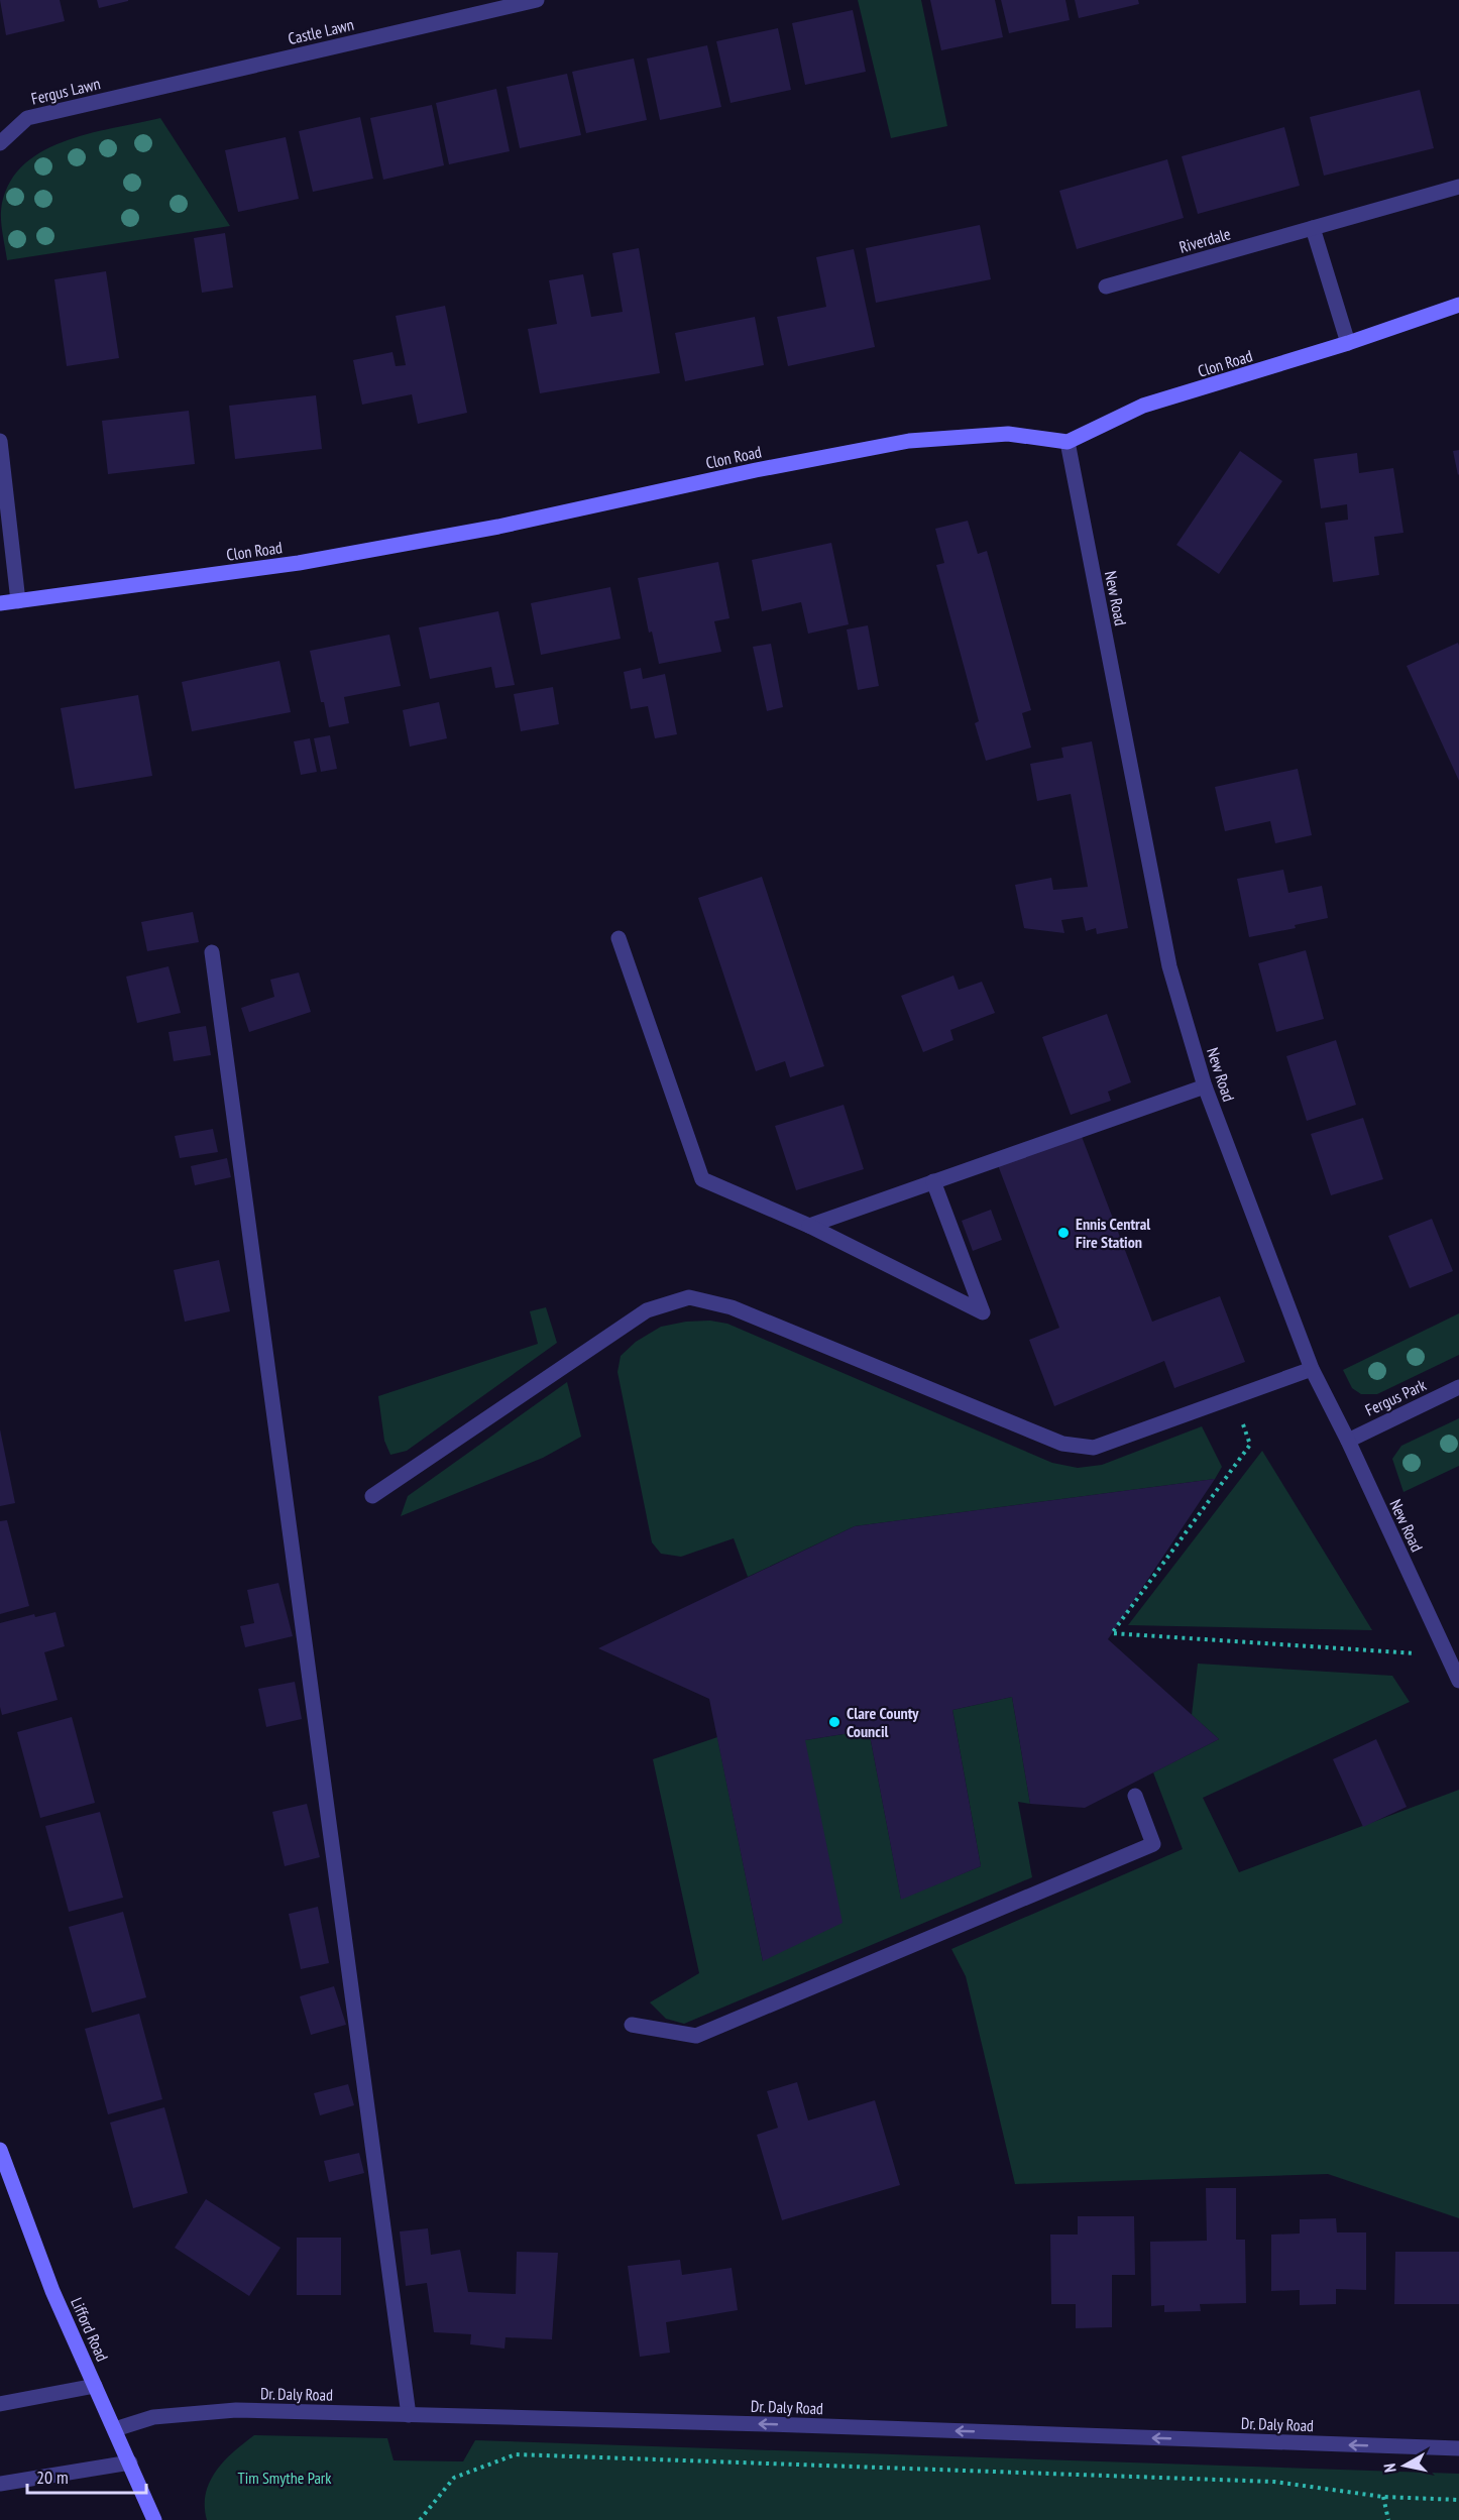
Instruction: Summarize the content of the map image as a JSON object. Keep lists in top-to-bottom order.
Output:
{
  "streets": {
    "main road": ["Clon Road", "Lifford Road"],
    "street": [
      "Castle Lawn",
      "Fergus Lawn",
      "Riverdale",
      "New Road",
      "Fergus Park",
      "Dr. Daly Road"
    ]
  },
  "crossings": [
    ["Castle Lawn", "Fergus Lawn"],
    ["Clon Road", "New Road"],
    ["New Road", "Fergus Park"],
    ["Lifford Road", "Dr. Daly Road"]
  ],
  "one_way": ["Dr. Daly Road"],
  "parks": ["Tim Smythe Park"],
  "places": ["Ennis Central Fire Station", "Clare County Council"],
  "scale_bar": "20 m",
  "north": "left"
}
